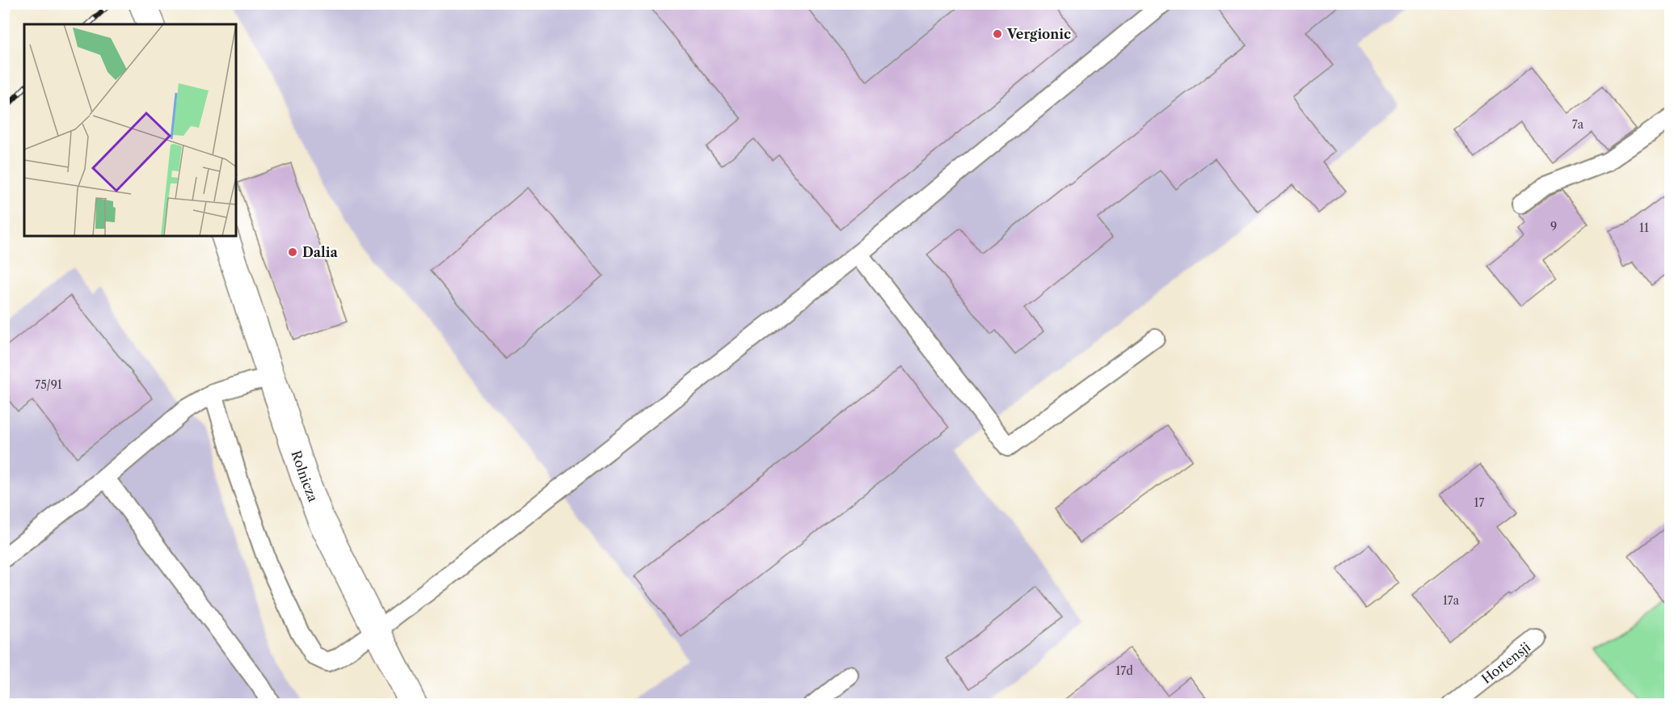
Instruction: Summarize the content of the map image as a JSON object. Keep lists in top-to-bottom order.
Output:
{
  "streets": {
    "street": ["Rolnicza"],
    "lane": ["Hortensji"]
  },
  "places": ["Vergionic", "Dalia"],
  "house_numbers": [
    "7a",
    "9",
    "11",
    "75/91",
    "17",
    "17a",
    "17d"
  ]
}
